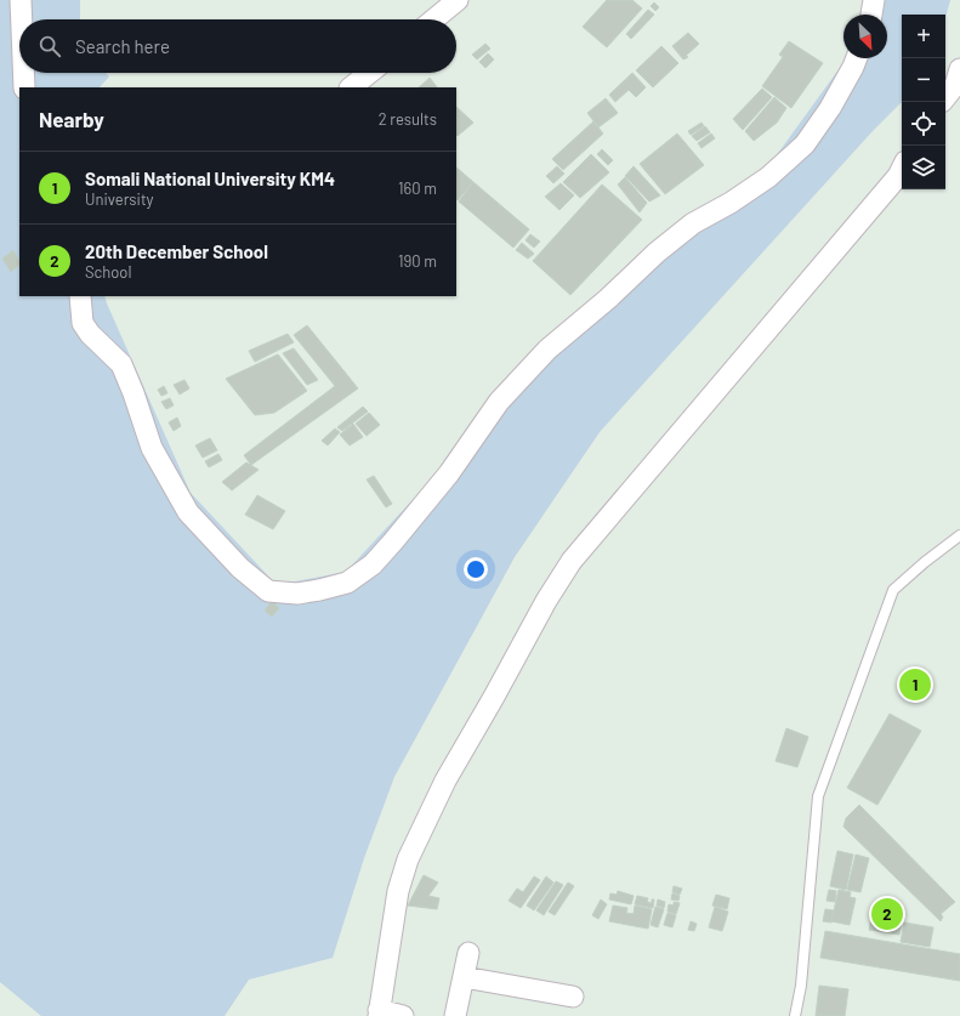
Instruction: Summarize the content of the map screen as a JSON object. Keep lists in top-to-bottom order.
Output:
{
  "north": "bottom right",
  "page": {
    "map_buttons": ["+", "−"],
    "search": "Search here",
    "heading": ["Nearby", "2 results"],
    "list": [
      {
        "mark": "1",
        "name": "Somali National University KM4",
        "note": "University",
        "value": "160 m"
      },
      {
        "mark": "2",
        "name": "20th December School",
        "note": "School",
        "value": "190 m"
      }
    ],
    "pins": ["1", "2"]
  }
}
